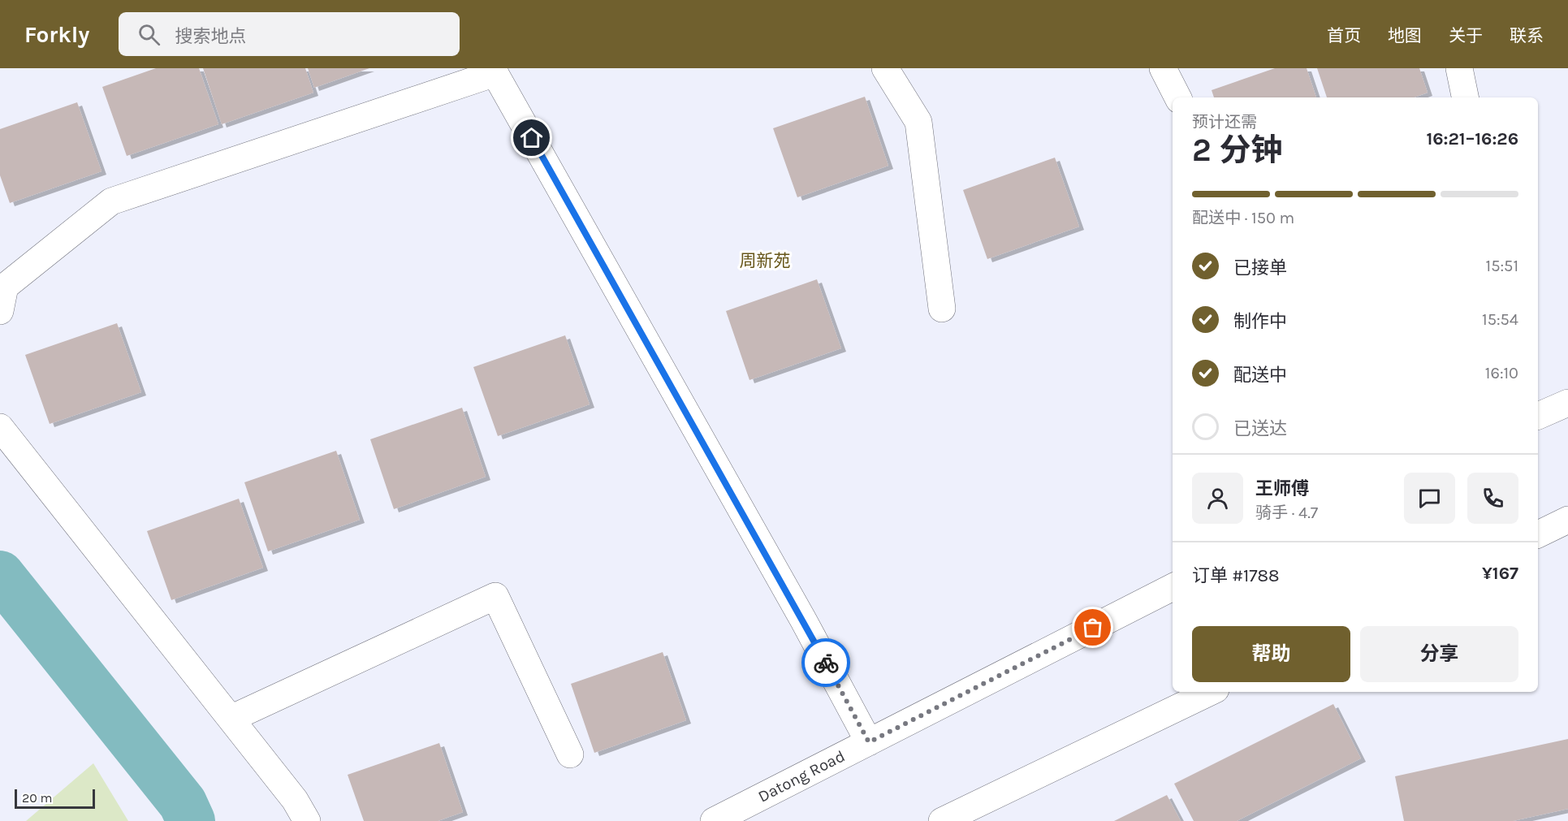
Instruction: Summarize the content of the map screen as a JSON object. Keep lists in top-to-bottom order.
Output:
{
  "streets": {
    "street": ["Datong Road"]
  },
  "districts": ["周新苑"],
  "scale_bar": "20 m",
  "page": {
    "header": "Forkly",
    "search": "搜索地点",
    "nav": [
      "首页",
      "地图",
      "关于",
      "联系"
    ],
    "heading": ["2 分钟", "预计还需", "16:21–16:26"],
    "panel": [
      "王师傅",
      "骑手 · 4.7",
      "订单 #1788",
      "¥167"
    ],
    "bar": "配送中 · 150 m",
    "list": [
      ["已接单", "15:51"],
      ["制作中", "15:54"],
      ["配送中", "16:10"],
      "已送达"
    ],
    "buttons": ["帮助", "分享"],
    "scale": "20 m"
  }
}
